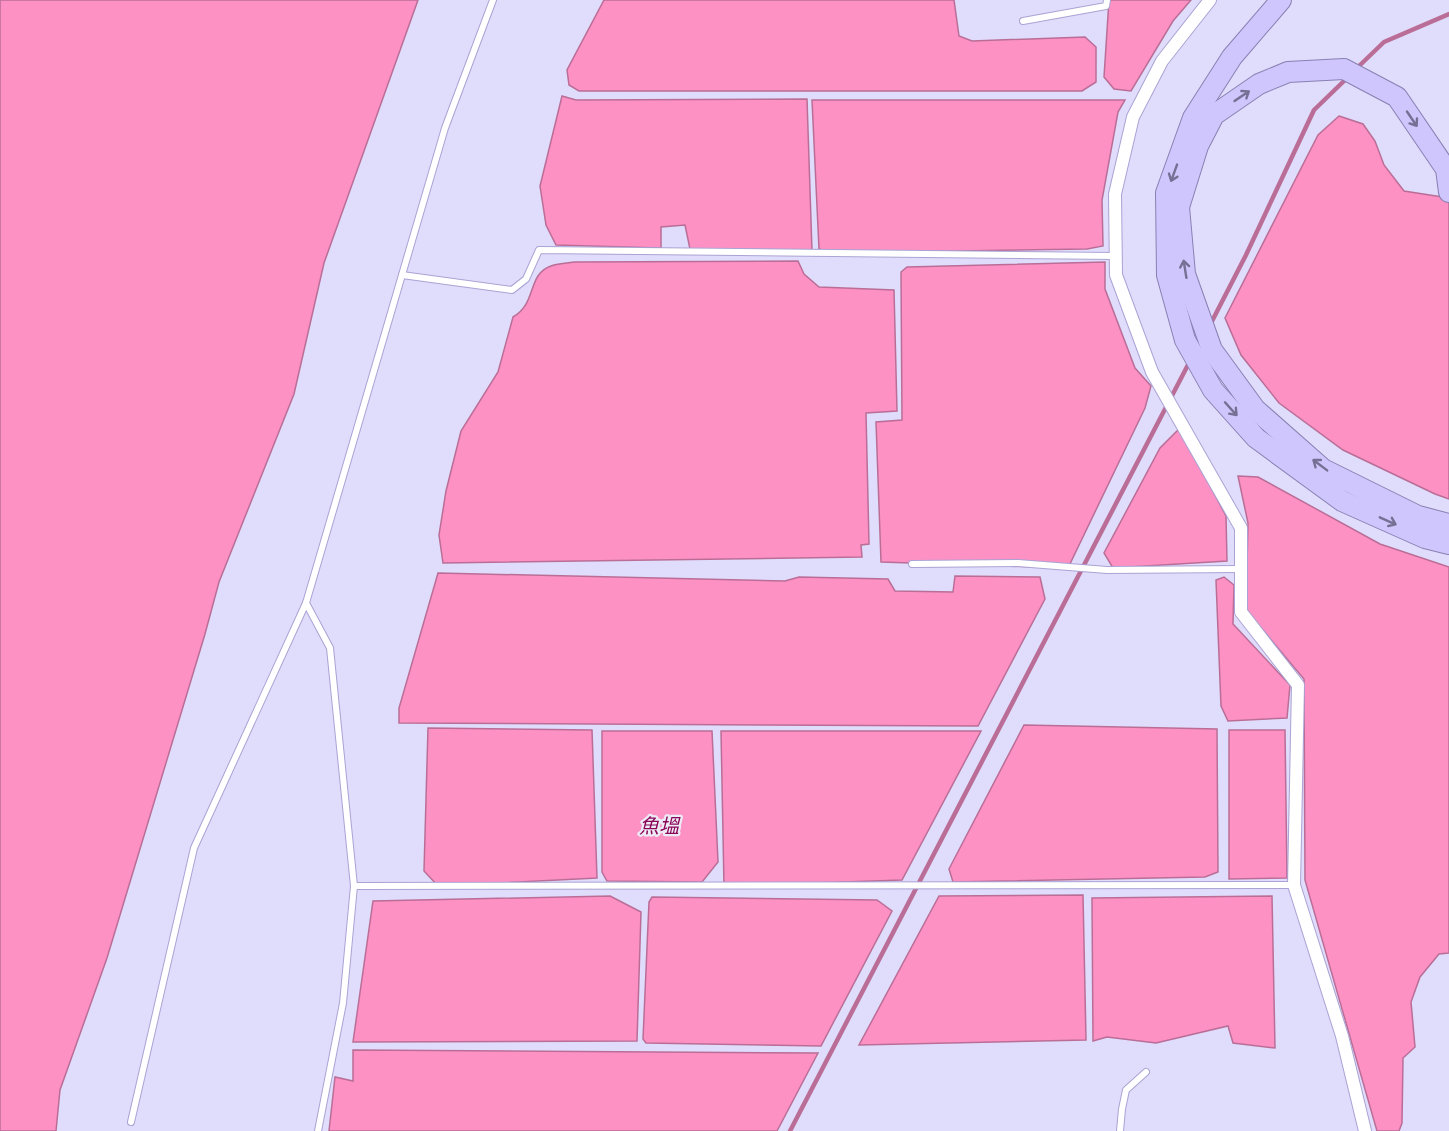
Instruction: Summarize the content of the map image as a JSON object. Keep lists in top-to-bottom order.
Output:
{
  "water": ["魚塭"]
}
